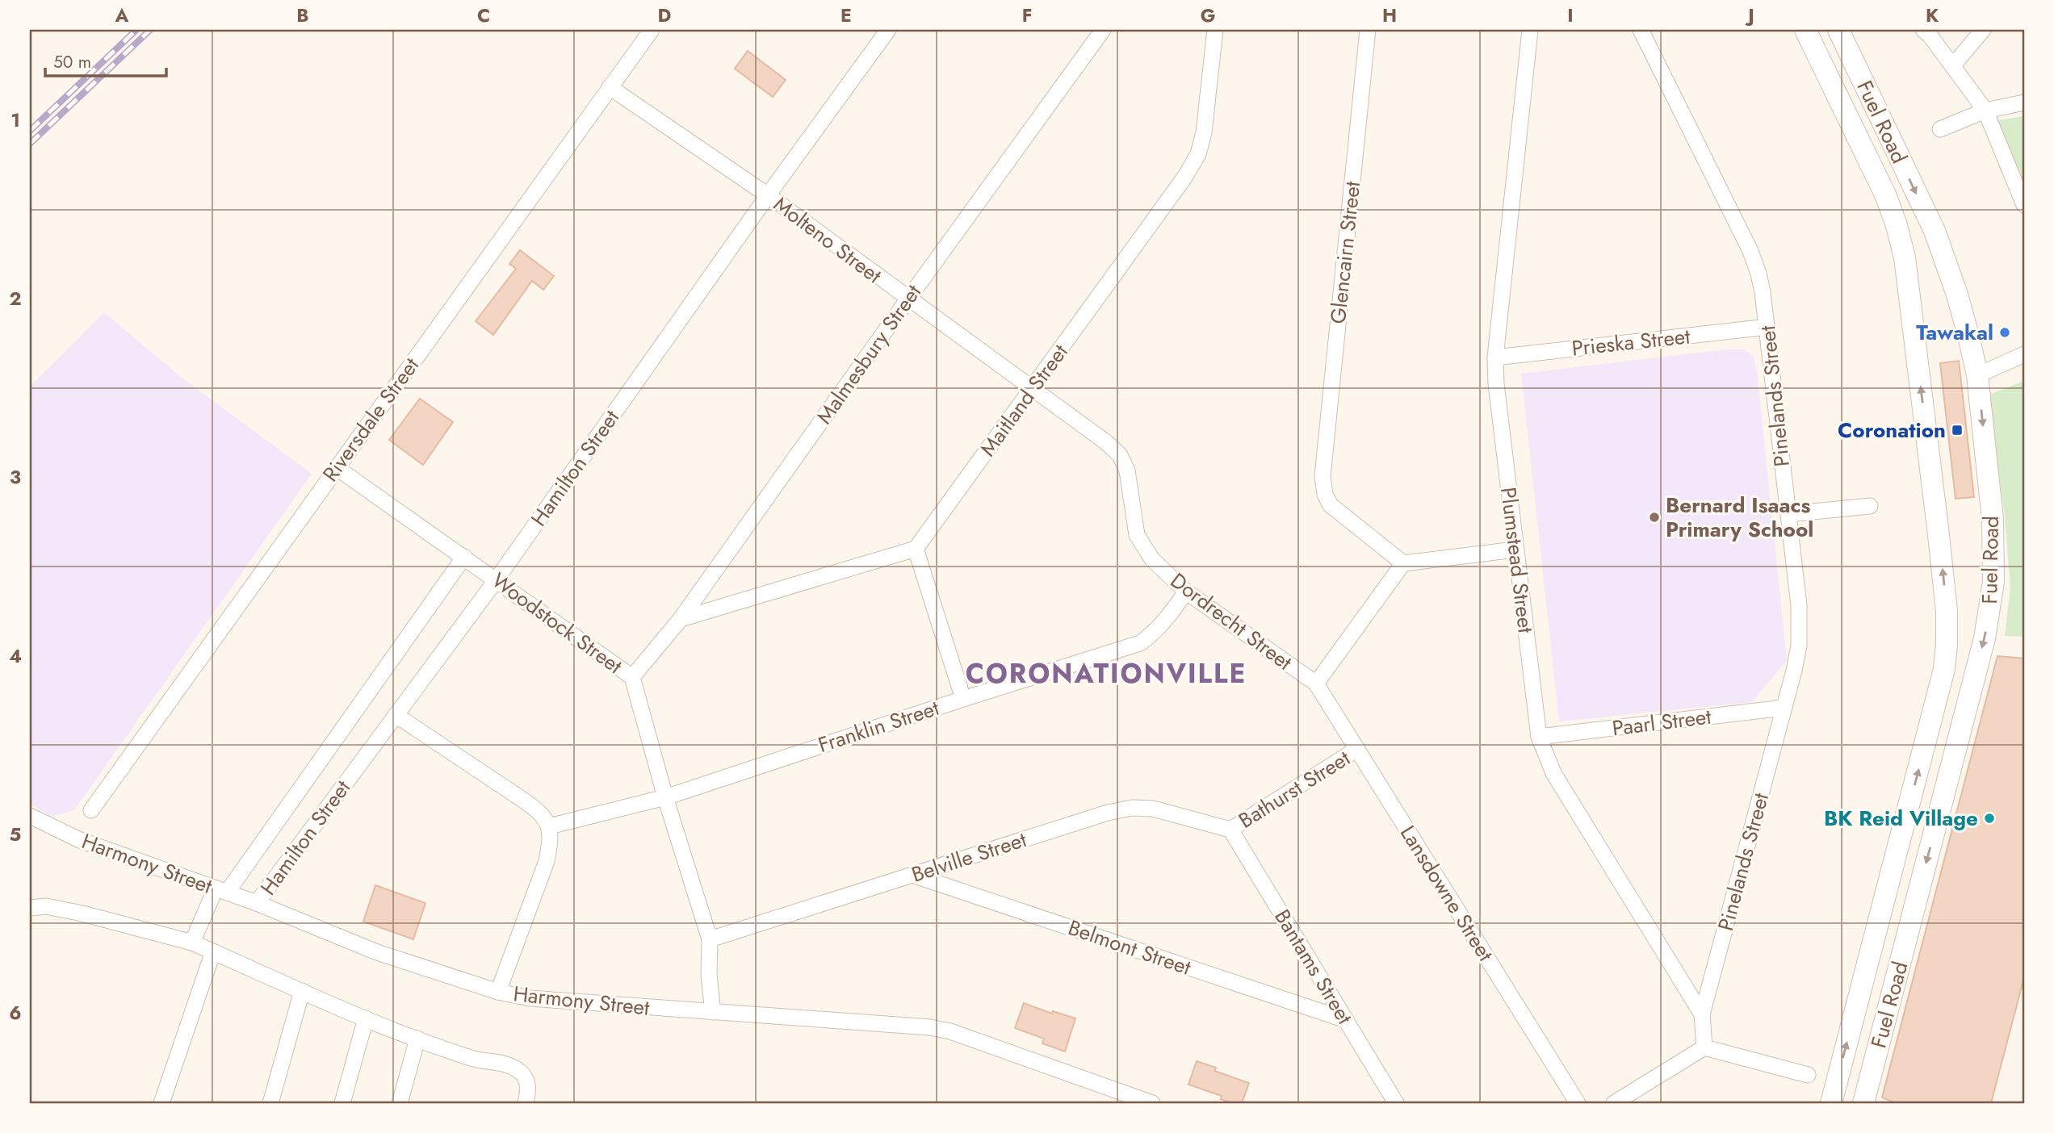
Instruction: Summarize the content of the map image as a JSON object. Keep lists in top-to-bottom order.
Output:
{
  "streets": {
    "main road": ["Fuel Road"],
    "street": [
      "Molteno Street",
      "Glencairn Street",
      "Prieska Street",
      "Malmesbury Street",
      "Pinelands Street",
      "Maitland Street",
      "Riversdale Street",
      "Hamilton Street",
      "Plumstead Street",
      "Dordrecht Street",
      "Woodstock Street",
      "Paarl Street",
      "Franklin Street",
      "Bathurst Street",
      "Belville Street",
      "Harmony Street",
      "Lansdowne Street",
      "Belmont Street",
      "Bantams Street"
    ]
  },
  "crossings": [
    ["Molteno Street", "Malmesbury Street"],
    ["Molteno Street", "Maitland Street"],
    ["Molteno Street", "Riversdale Street"],
    ["Molteno Street", "Hamilton Street"],
    ["Molteno Street", "Dordrecht Street"],
    ["Prieska Street", "Pinelands Street"],
    ["Prieska Street", "Plumstead Street"],
    ["Malmesbury Street", "Woodstock Street"],
    ["Pinelands Street", "Plumstead Street"],
    ["Pinelands Street", "Paarl Street"],
    ["Riversdale Street", "Woodstock Street"],
    ["Hamilton Street", "Woodstock Street"],
    ["Hamilton Street", "Harmony Street"],
    ["Plumstead Street", "Paarl Street"],
    ["Dordrecht Street", "Franklin Street"],
    ["Dordrecht Street", "Lansdowne Street"],
    ["Woodstock Street", "Franklin Street"],
    ["Woodstock Street", "Belville Street"],
    ["Woodstock Street", "Harmony Street"],
    ["Bathurst Street", "Belville Street"],
    ["Bathurst Street", "Lansdowne Street"],
    ["Bathurst Street", "Bantams Street"],
    ["Belville Street", "Belmont Street"],
    ["Belville Street", "Bantams Street"],
    ["Belmont Street", "Bantams Street"]
  ],
  "districts": ["CORONATIONVILLE"],
  "places": {
    "other": ["Tawakal", "Bernard Isaacs Primary School", "BK Reid Village"],
    "transit": ["Coronation"]
  },
  "scale_bar": "50 m",
  "grid": {
    "columns": [
      "A",
      "B",
      "C",
      "D",
      "E",
      "F",
      "G",
      "H",
      "I",
      "J",
      "K"
    ],
    "rows": [
      "1",
      "2",
      "3",
      "4",
      "5",
      "6"
    ]
  }
}
